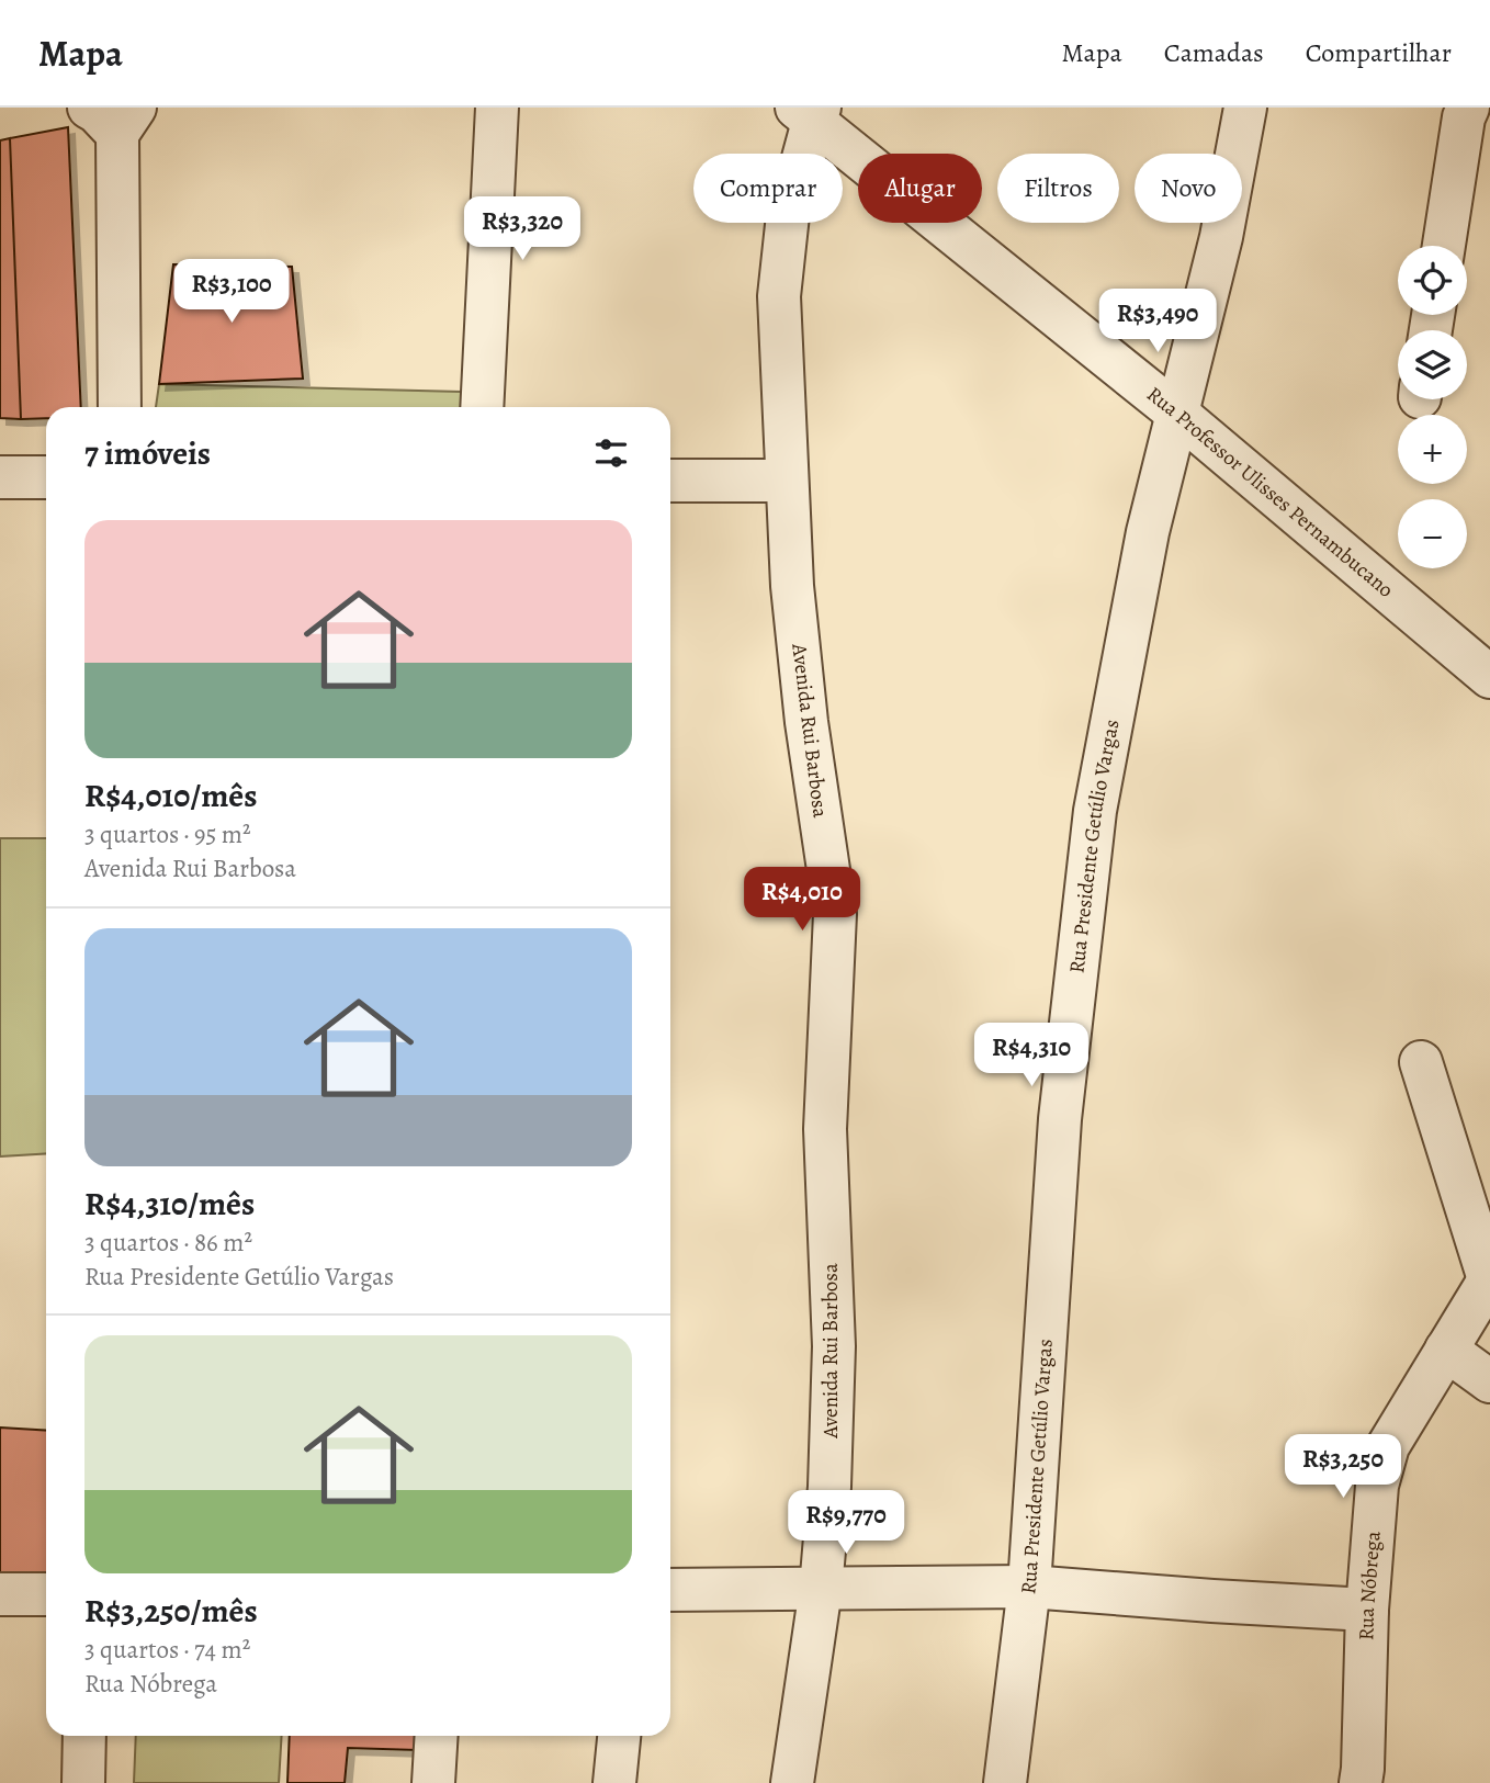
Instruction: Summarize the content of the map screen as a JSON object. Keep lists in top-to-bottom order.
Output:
{
  "streets": {
    "street": [
      "Rua Professor Ulisses Pernambucano",
      "Avenida Rui Barbosa",
      "Rua Presidente Getúlio Vargas",
      "Rua Nóbrega"
    ]
  },
  "crossings": [
    ["Rua Professor Ulisses Pernambucano", "Avenida Rui Barbosa"],
    ["Rua Professor Ulisses Pernambucano", "Rua Presidente Getúlio Vargas"]
  ],
  "page": {
    "header": "Mapa",
    "nav": ["Mapa", "Camadas", "Compartilhar"],
    "chip": [
      "Comprar",
      "Alugar",
      "Filtros",
      "Novo"
    ],
    "price": [
      "R$3,320",
      "R$3,100",
      "R$3,490",
      "R$4,010",
      "R$4,310",
      "R$3,250",
      "R$9,770"
    ],
    "map_buttons": ["+", "−"],
    "heading": "7 imóveis",
    "list": [
      {
        "name": "R$4,010/mês",
        "note": "3 quartos · 95 m² · Avenida Rui Barbosa"
      },
      {
        "name": "R$4,310/mês",
        "note": "3 quartos · 86 m² · Rua Presidente Getúlio Vargas"
      },
      {
        "name": "R$3,250/mês",
        "note": "3 quartos · 74 m² · Rua Nóbrega"
      }
    ]
  }
}
